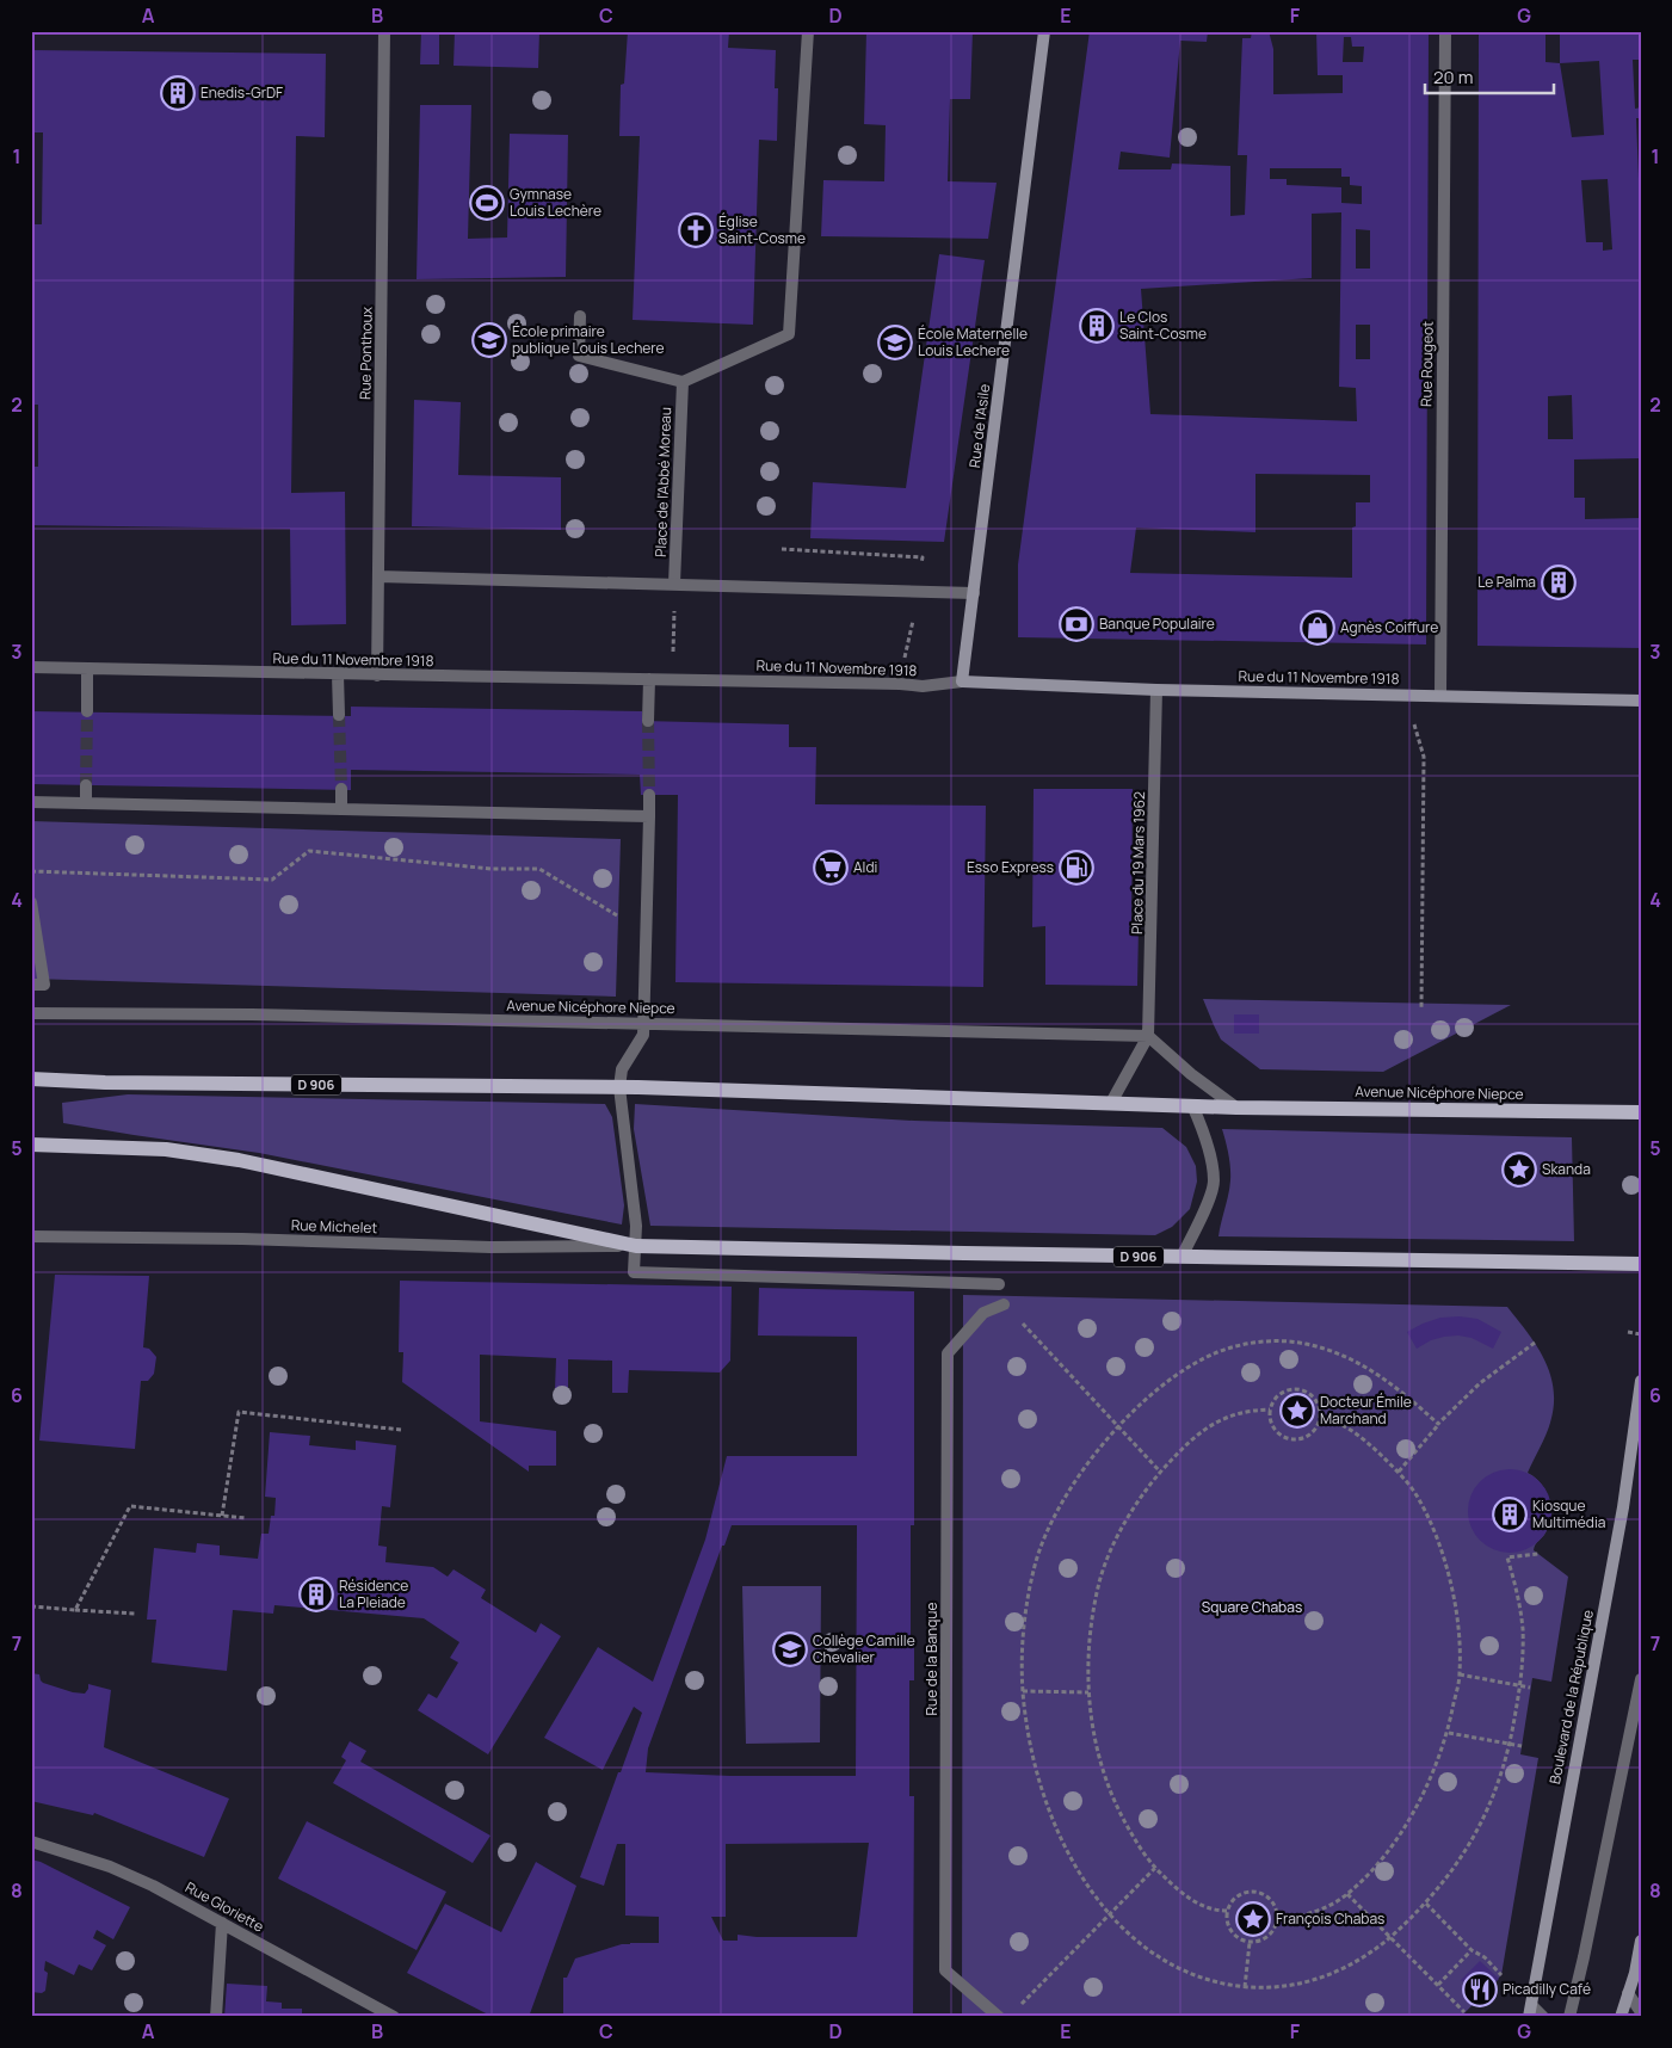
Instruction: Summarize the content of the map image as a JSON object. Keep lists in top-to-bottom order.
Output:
{
  "streets": {
    "main road": ["Avenue Nicéphore Niepce", "D 906"],
    "street": [
      "Rue Ponthoux",
      "Rue Rougeot",
      "Rue de l'Asile",
      "Place de l'Abbé Moreau",
      "Rue du 11 Novembre 1918",
      "Place du 19 Mars 1962",
      "Rue Michelet",
      "Rue de la Banque",
      "Boulevard de la République",
      "Rue Gloriette"
    ]
  },
  "crossings": [
    ["Rue Ponthoux", "Rue du 11 Novembre 1918"],
    ["Rue Rougeot", "Rue du 11 Novembre 1918"],
    ["Rue de l'Asile", "Rue du 11 Novembre 1918"],
    ["Rue du 11 Novembre 1918", "Place du 19 Mars 1962"],
    ["Place du 19 Mars 1962", "Avenue Nicéphore Niepce"],
    ["D 906", "Rue Michelet"]
  ],
  "parks": ["Square Chabas"],
  "places": {
    "building": [
      "Enedis-GrDF",
      "Le Clos Saint-Cosme",
      "Le Palma",
      "Kiosque Multimédia",
      "Résidence La Pleiade"
    ],
    "sports": ["Gymnase Louis Lechère"],
    "church": ["Église Saint-Cosme"],
    "school or university": ["École primaire publique Louis Lechere", "École Maternelle Louis Lechere", "Collège Camille Chevalier"],
    "bank": ["Banque Populaire"],
    "shop": ["Agnès Coiffure"],
    "supermarket": ["Aldi"],
    "fuel station": ["Esso Express"],
    "place": ["Skanda", "Docteur Émile Marchand", "François Chabas"],
    "restaurant": ["Picadilly Café"]
  },
  "scale_bar": "20 m",
  "grid": {
    "columns": [
      "A",
      "B",
      "C",
      "D",
      "E",
      "F",
      "G"
    ],
    "rows": [
      "1",
      "2",
      "3",
      "4",
      "5",
      "6",
      "7",
      "8"
    ]
  }
}
